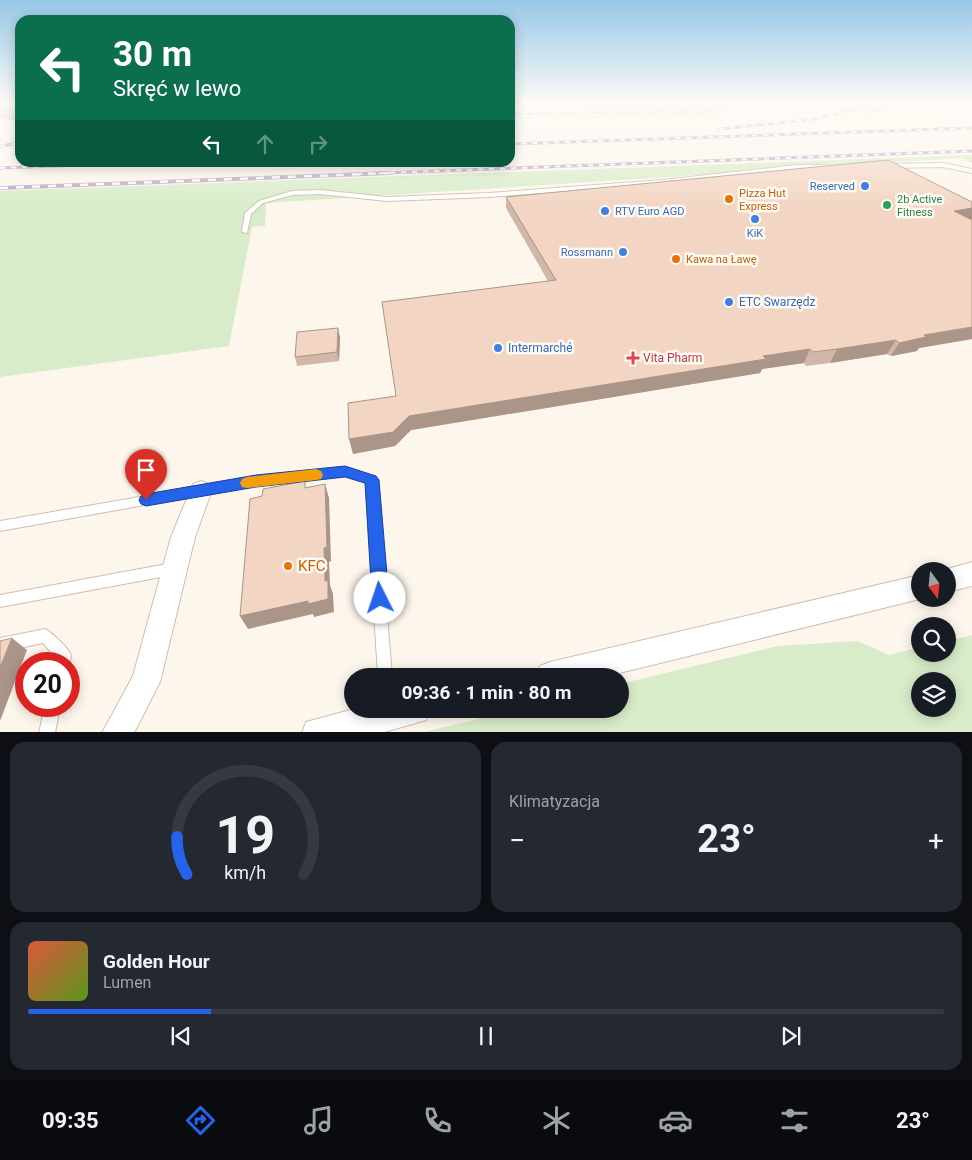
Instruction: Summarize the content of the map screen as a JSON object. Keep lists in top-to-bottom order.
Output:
{
  "places": {
    "other": [
      "Reserved",
      "Pizza Hut Express",
      "2b Active Fitness",
      "RTV Euro AGD",
      "KiK",
      "Rossmann",
      "Kawa na Ławę",
      "ETC Swarzędz",
      "Intermarché",
      "KFC"
    ],
    "health": ["Vita Pharm"]
  },
  "north": "bottom",
  "page": {
    "turn": ["30 m", "Skręć w lewo"],
    "limit": "20",
    "trip": "09:36 · 1 min · 80 m",
    "tile": "Klimatyzacja",
    "heat": ["−", "23°", "+"],
    "song": ["Golden Hour", "Lumen"],
    "tabs": ["09:35", "23°"],
    "gauge": ["19", "km/h"]
  }
}
